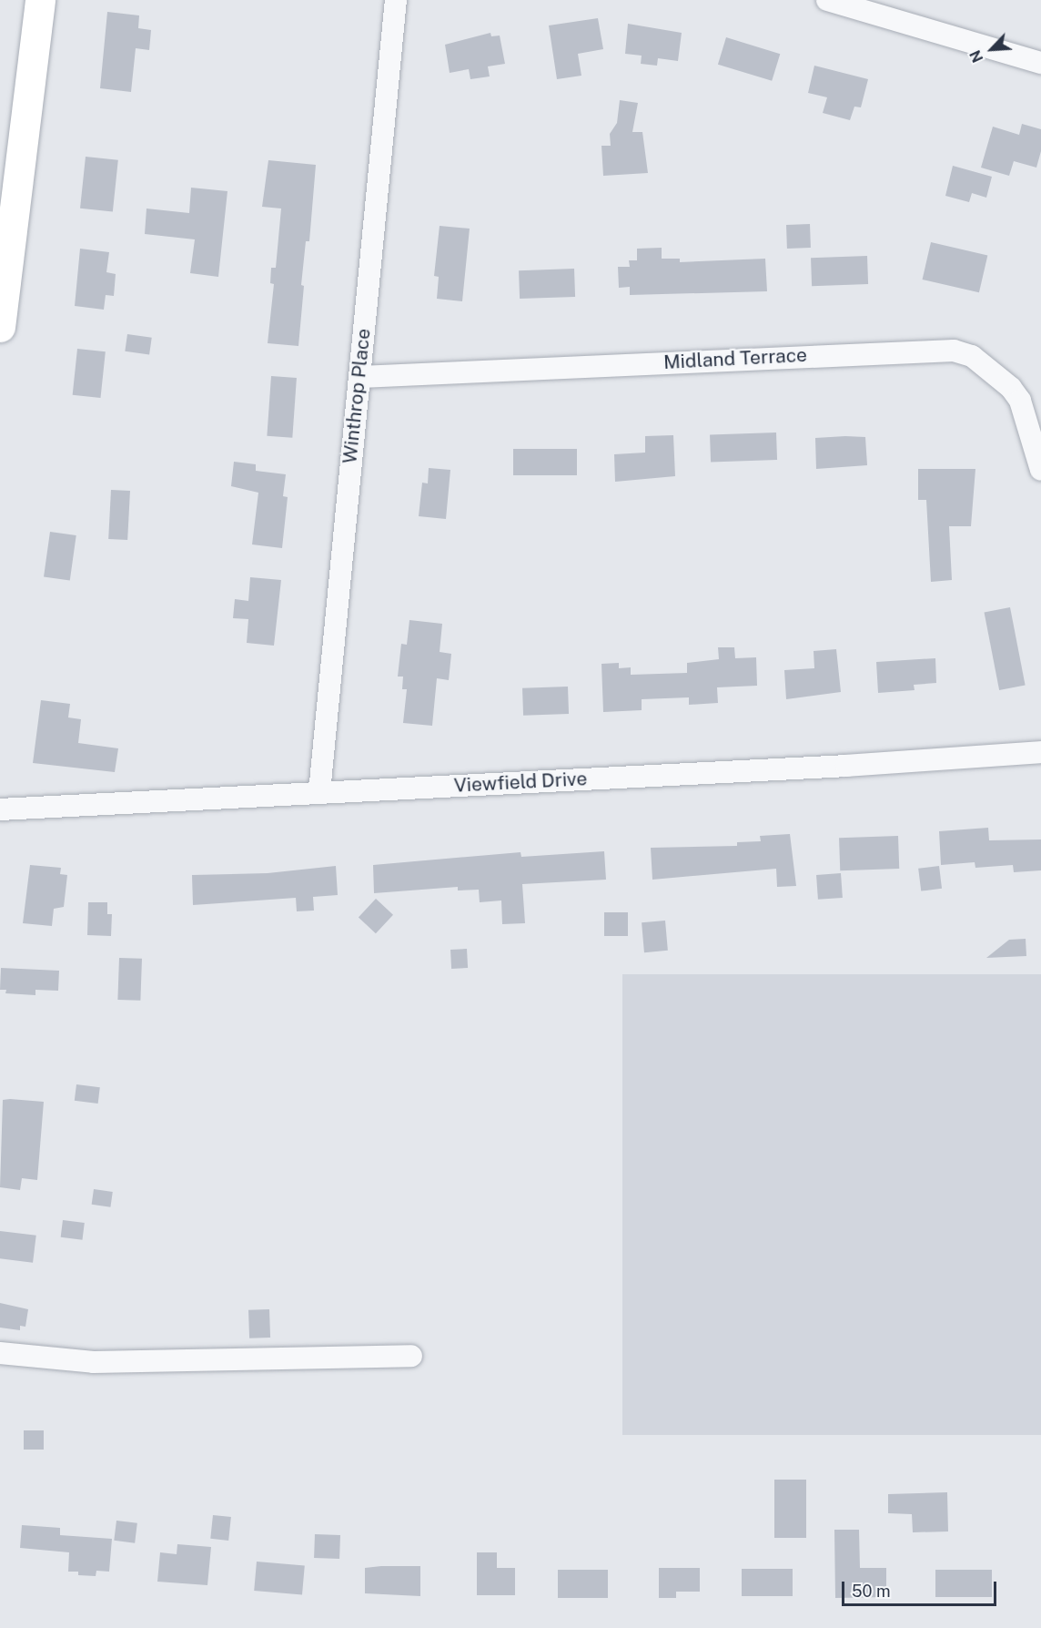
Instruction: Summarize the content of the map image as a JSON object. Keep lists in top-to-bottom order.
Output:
{
  "streets": {
    "street": ["Midland Terrace", "Winthrop Place", "Viewfield Drive"]
  },
  "crossings": [
    ["Midland Terrace", "Winthrop Place"],
    ["Winthrop Place", "Viewfield Drive"]
  ],
  "scale_bar": "50 m",
  "north": "bottom left"
}
